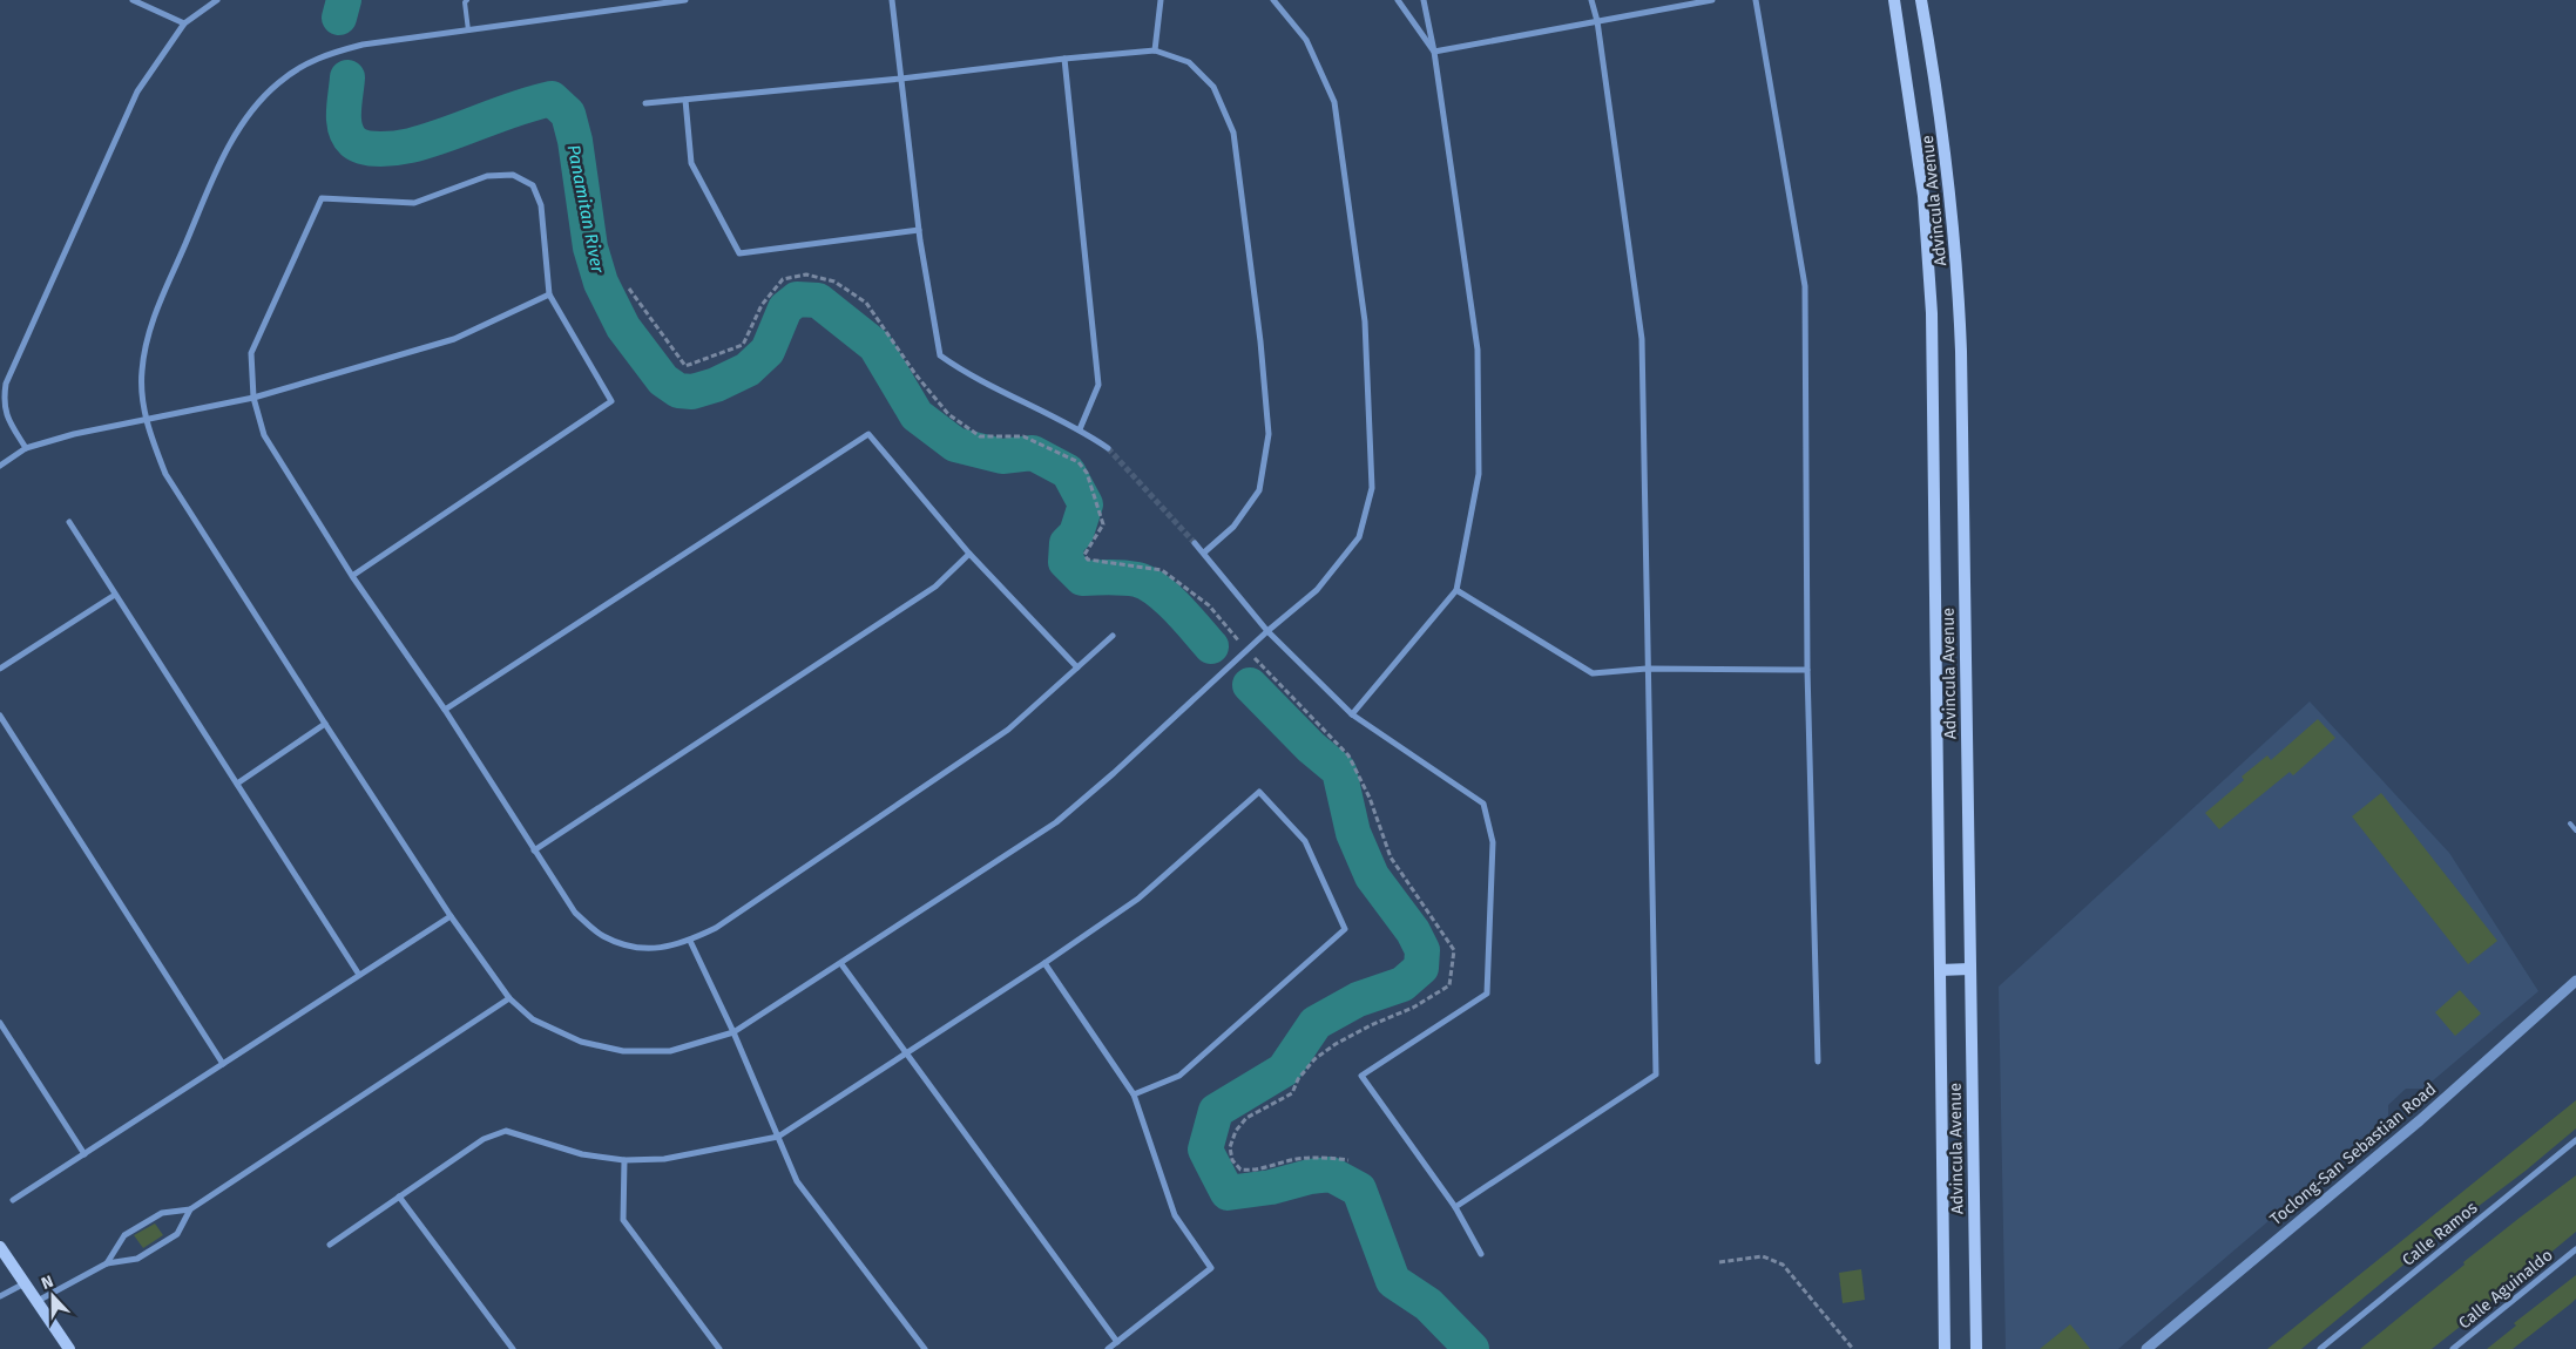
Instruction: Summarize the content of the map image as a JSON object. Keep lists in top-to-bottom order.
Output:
{
  "streets": {
    "main road": ["Advincula Avenue"],
    "street": ["Toclong-San Sebastian Road", "Calle Ramos", "Calle Aguinaldo"]
  },
  "water": ["Panamitan River"],
  "north": "top"
}
